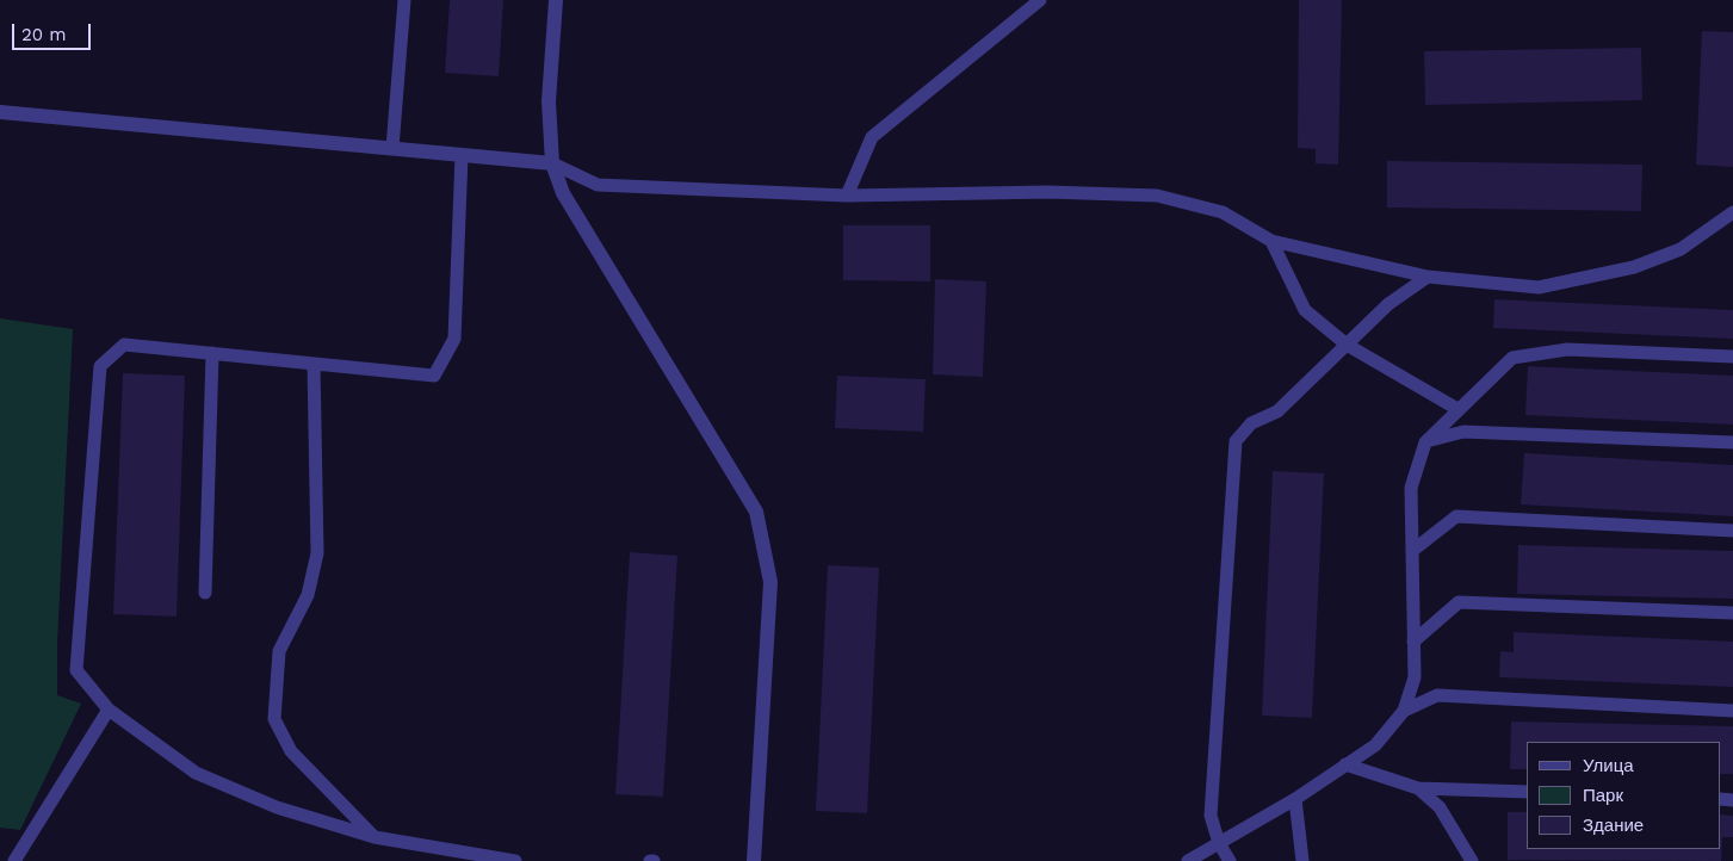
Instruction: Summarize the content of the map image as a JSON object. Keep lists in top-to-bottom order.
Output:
{
  "legend": ["Улица", "Парк", "Здание"],
  "scale_bar": "20 m"
}
